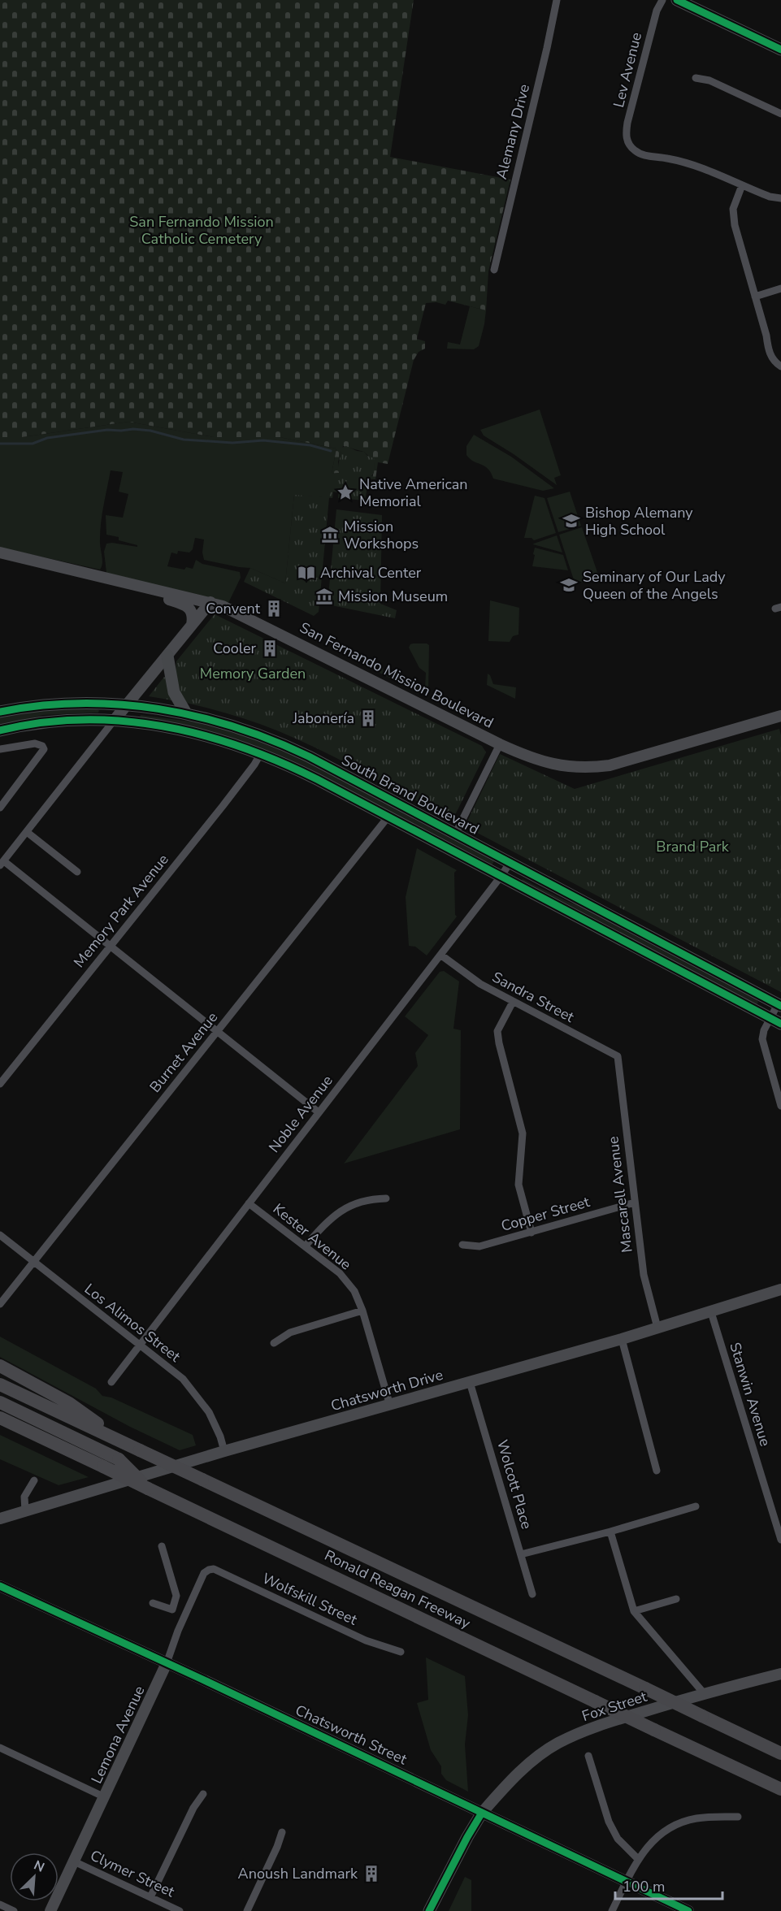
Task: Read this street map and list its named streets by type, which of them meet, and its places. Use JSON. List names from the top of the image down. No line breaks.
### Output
{"streets":{"highway":["Ronald Reagan Freeway"],"main road":["San Fernando Mission Boulevard","South Brand Boulevard","Chatsworth Drive","Fox Street","Lemona Avenue","Chatsworth Street"],"street":["Lev Avenue","Alemany Drive","Memory Park Avenue","Sandra Street","Burnet Avenue","Noble Avenue","Mascarell Avenue","Copper Street","Kester Avenue","Los Alimos Street","Stanwin Avenue","Wolcott Place","Wolfskill Street","Clymer Street"]},"crossings":[["South Brand Boulevard","Memory Park Avenue"],["South Brand Boulevard","Burnet Avenue"],["South Brand Boulevard","Noble Avenue"],["Sandra Street","Noble Avenue"],["Sandra Street","Mascarell Avenue"],["Burnet Avenue","Los Alimos Street"],["Noble Avenue","Kester Avenue"],["Noble Avenue","Los Alimos Street"],["Mascarell Avenue","Copper Street"],["Mascarell Avenue","Chatsworth Drive"],["Kester Avenue","Chatsworth Drive"],["Los Alimos Street","Chatsworth Drive"],["Chatsworth Drive","Stanwin Avenue"],["Chatsworth Drive","Wolcott Place"],["Wolfskill Street","Lemona Avenue"],["Fox Street","Chatsworth Street"],["Lemona Avenue","Chatsworth Street"],["Lemona Avenue","Clymer Street"]],"parks":["San Fernando Mission Catholic Cemetery","Memory Garden","Brand Park"],"places":{"place":["Native American Memorial"],"school or university":["Bishop Alemany High School","Seminary of Our Lady Queen of the Angels"],"museum":["Mission Workshops","Mission Museum"],"library":["Archival Center"],"building":["Convent","Cooler","Jabonería","Anoush Landmark"]},"scale_bar":"100 m","north":"top right"}
